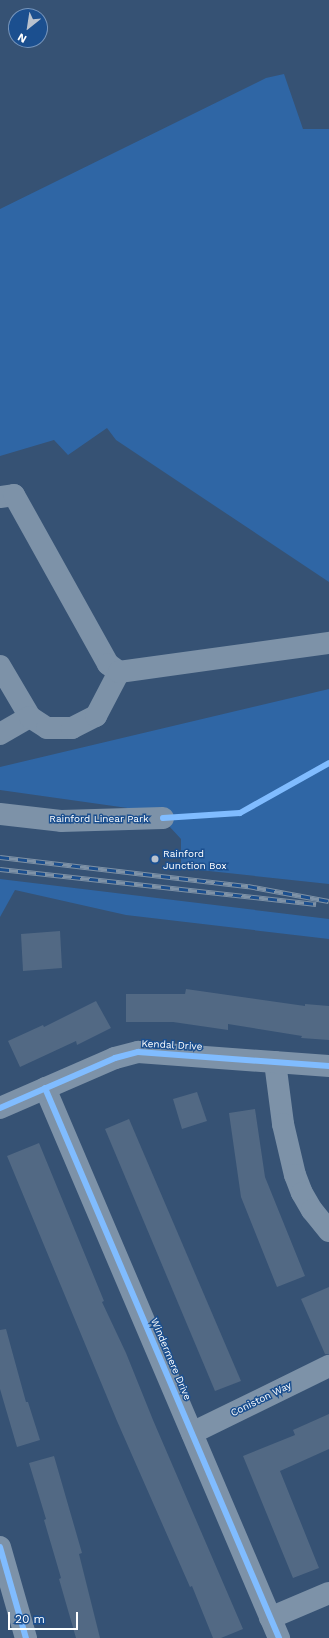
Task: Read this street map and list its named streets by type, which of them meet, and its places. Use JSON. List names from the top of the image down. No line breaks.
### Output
{"streets":{"street":["Rainford Linear Park","Kendal Drive","Windermere Drive","Coniston Way"]},"crossings":[["Kendal Drive","Windermere Drive"],["Windermere Drive","Coniston Way"]],"places":["Rainford Junction Box"],"scale_bar":"20 m","north":"bottom left"}
